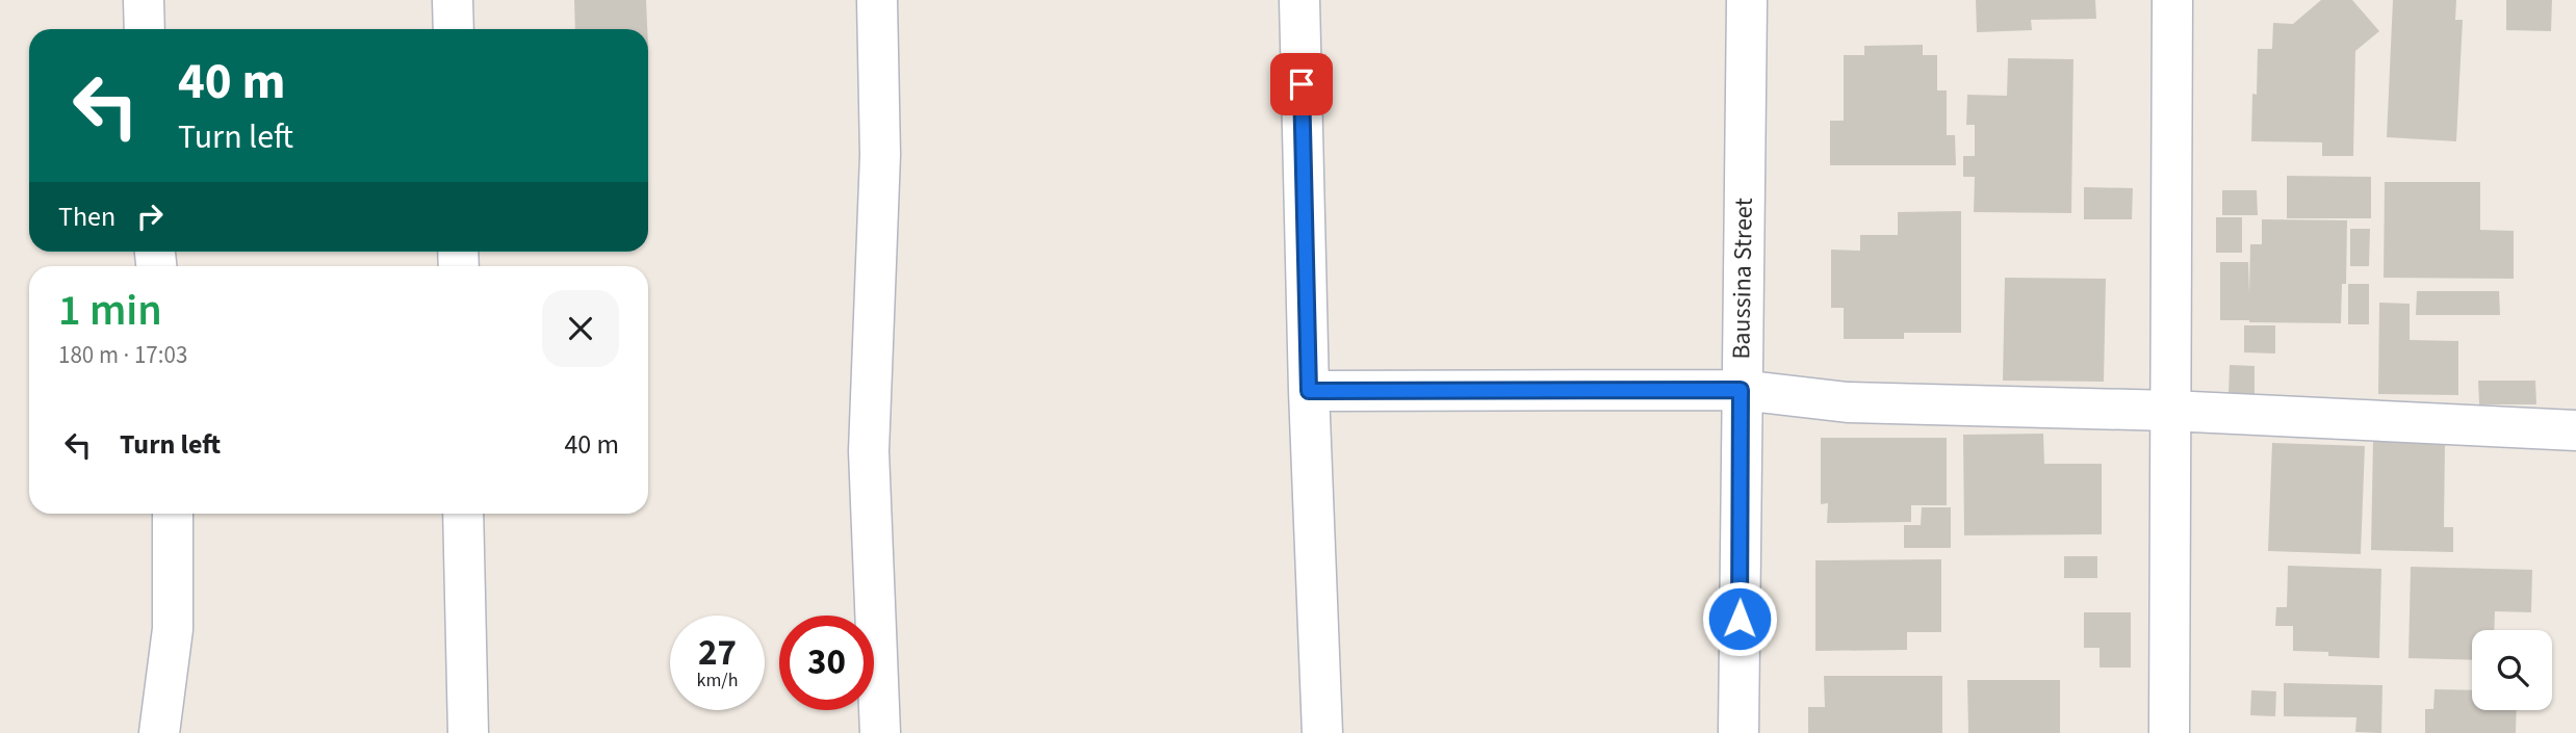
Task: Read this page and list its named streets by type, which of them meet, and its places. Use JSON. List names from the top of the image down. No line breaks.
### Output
{"streets":{"street":["Baussina Street"]},"page":{"turn":["40 m","Turn left"],"then":"Then","heading":["1 min","180 m · 17:03"],"list":[{"name":"Turn left","value":"40 m"}],"speed":"27 km/h","limit":"30"}}
